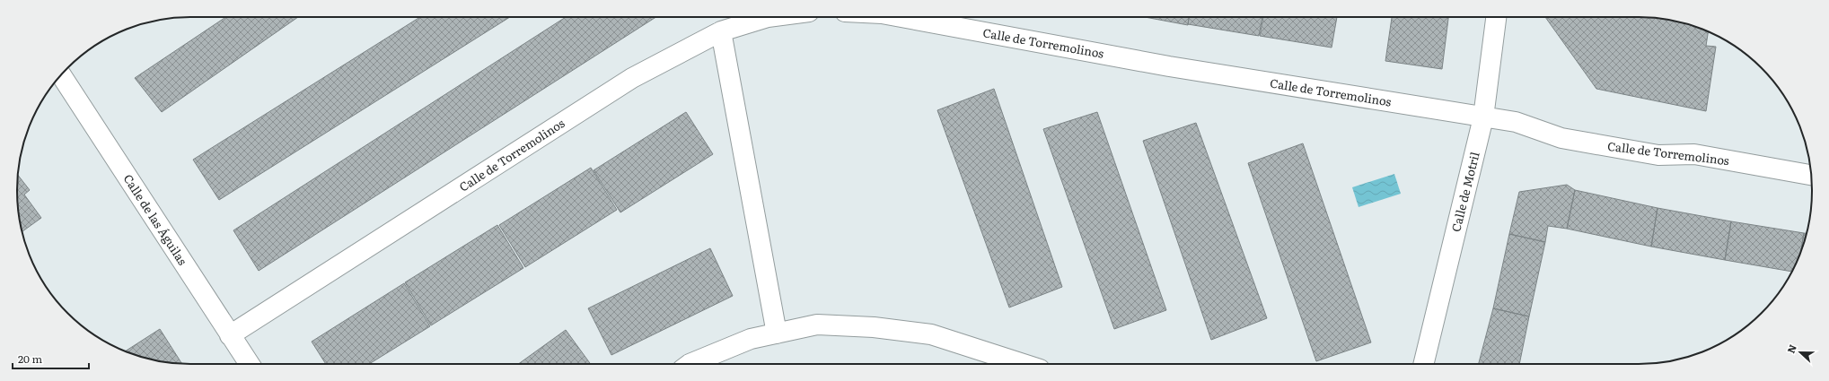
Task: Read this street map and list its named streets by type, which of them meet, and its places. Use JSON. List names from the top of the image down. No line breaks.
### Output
{"streets":{"street":["Calle de Torremolinos","Calle de Motril","Calle de las Águilas"]},"crossings":[["Calle de Torremolinos","Calle de Motril"],["Calle de Torremolinos","Calle de las Águilas"]],"scale_bar":"20 m","north":"left"}
